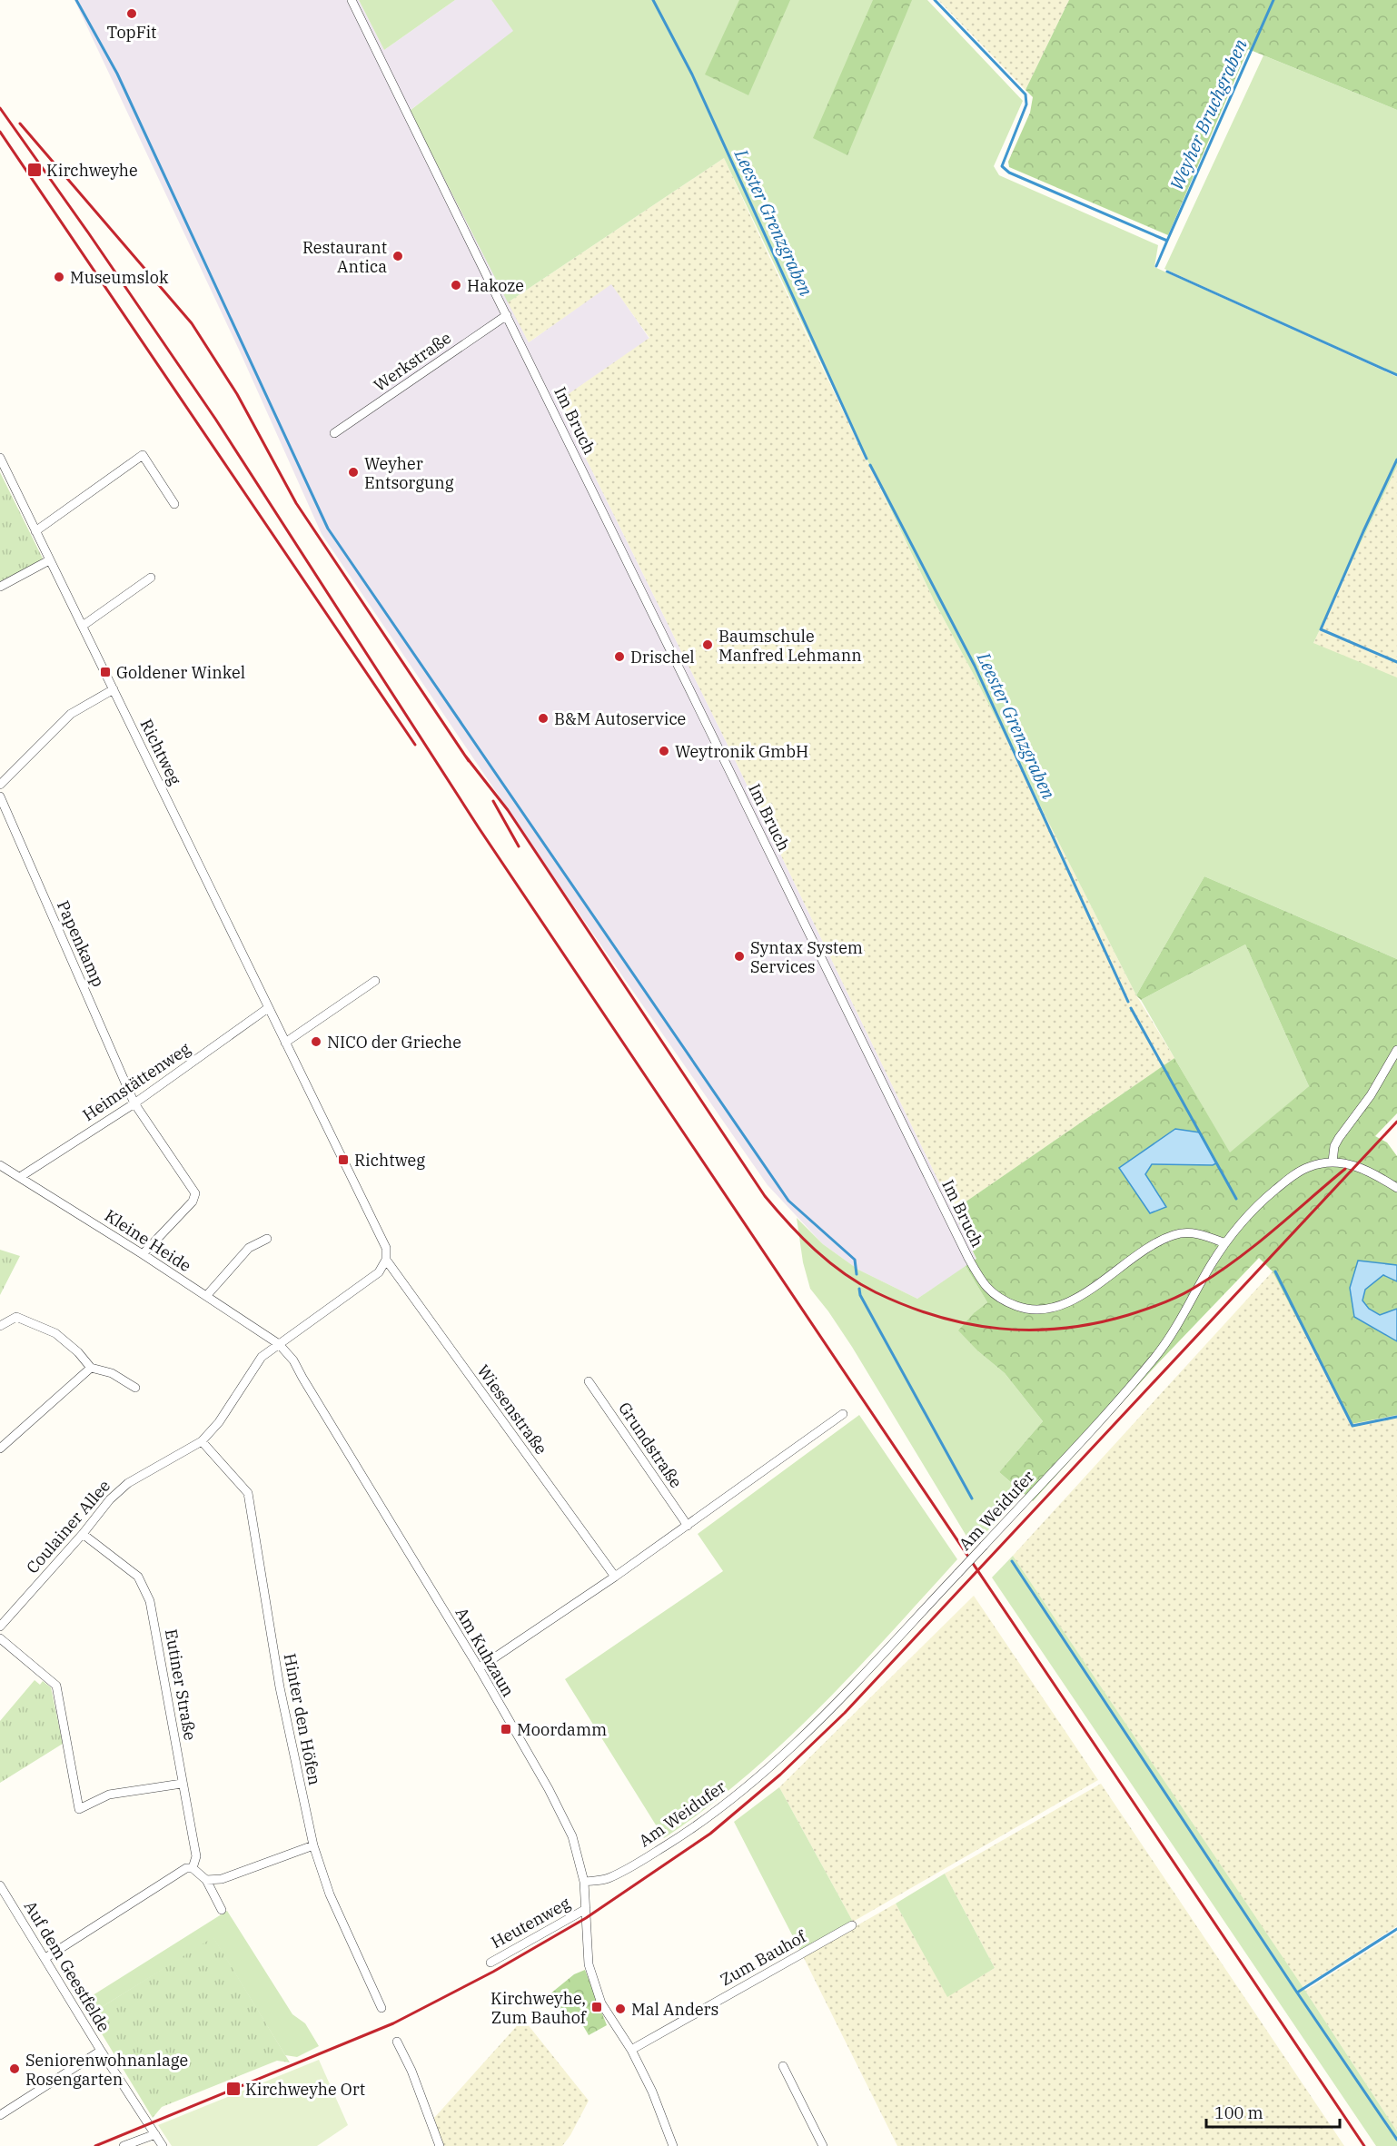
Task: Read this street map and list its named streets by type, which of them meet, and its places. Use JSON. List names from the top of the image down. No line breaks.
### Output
{"streets":{"street":["Werkstraße","Im Bruch","Richtweg","Papenkamp","Heimstättenweg","Kleine Heide","Wiesenstraße","Grundstraße","Am Weidufer","Coulainer Allee","Am Kuhzaun","Eutiner Straße","Hinter den Höfen","Heutenweg","Zum Bauhof","Auf dem Geestfelde"]},"crossings":[["Werkstraße","Im Bruch"],["Im Bruch","Am Weidufer"],["Richtweg","Heimstättenweg"],["Richtweg","Wiesenstraße"],["Papenkamp","Heimstättenweg"],["Papenkamp","Kleine Heide"],["Heimstättenweg","Kleine Heide"],["Kleine Heide","Coulainer Allee"],["Kleine Heide","Am Kuhzaun"],["Am Weidufer","Am Kuhzaun"],["Coulainer Allee","Am Kuhzaun"],["Coulainer Allee","Eutiner Straße"],["Coulainer Allee","Hinter den Höfen"],["Am Kuhzaun","Heutenweg"],["Am Kuhzaun","Zum Bauhof"]],"water":["Weyher Bruchgraben","Leester Grenzgraben"],"places":{"other":["TopFit","Restaurant Antica","Museumslok","Hakoze","Weyher Entsorgung","Baumschule Manfred Lehmann","Drischel","B&M Autoservice","Weytronik GmbH","Syntax System Services","NICO der Grieche","Mal Anders","Seniorenwohnanlage Rosengarten"],"transit":["Kirchweyhe","Goldener Winkel","Richtweg","Moordamm","Kirchweyhe, Zum Bauhof","Kirchweyhe Ort"]},"scale_bar":"100 m"}
